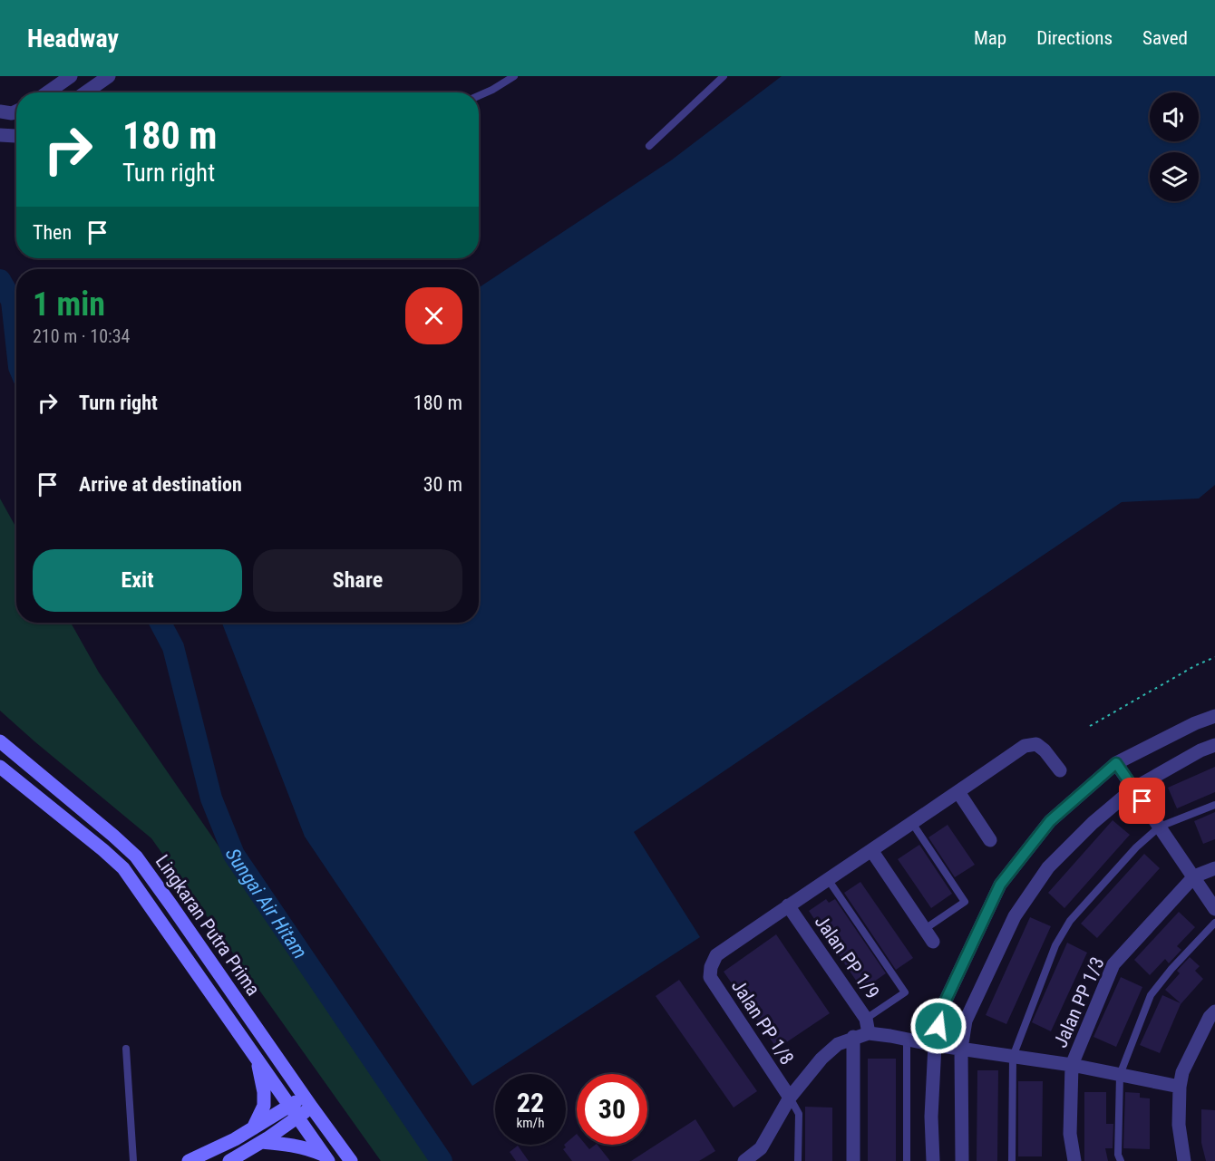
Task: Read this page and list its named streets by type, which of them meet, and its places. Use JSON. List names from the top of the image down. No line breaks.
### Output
{"streets":{"main road":["Lingkaran Putra Prima"],"street":["Jalan PP 1/9","Jalan PP 1/3","Jalan PP 1/8"]},"crossings":[["Jalan PP 1/9","Jalan PP 1/8"]],"water":["Sungai Air Hitam"],"page":{"header":"Headway","nav":["Map","Directions","Saved"],"turn":["180 m","Turn right"],"then":"Then","heading":["1 min","210 m · 10:34"],"list":[{"name":"Turn right","value":"180 m"},{"name":"Arrive at destination","value":"30 m"}],"buttons":["Exit","Share"],"speed":"22 km/h","limit":"30"}}
